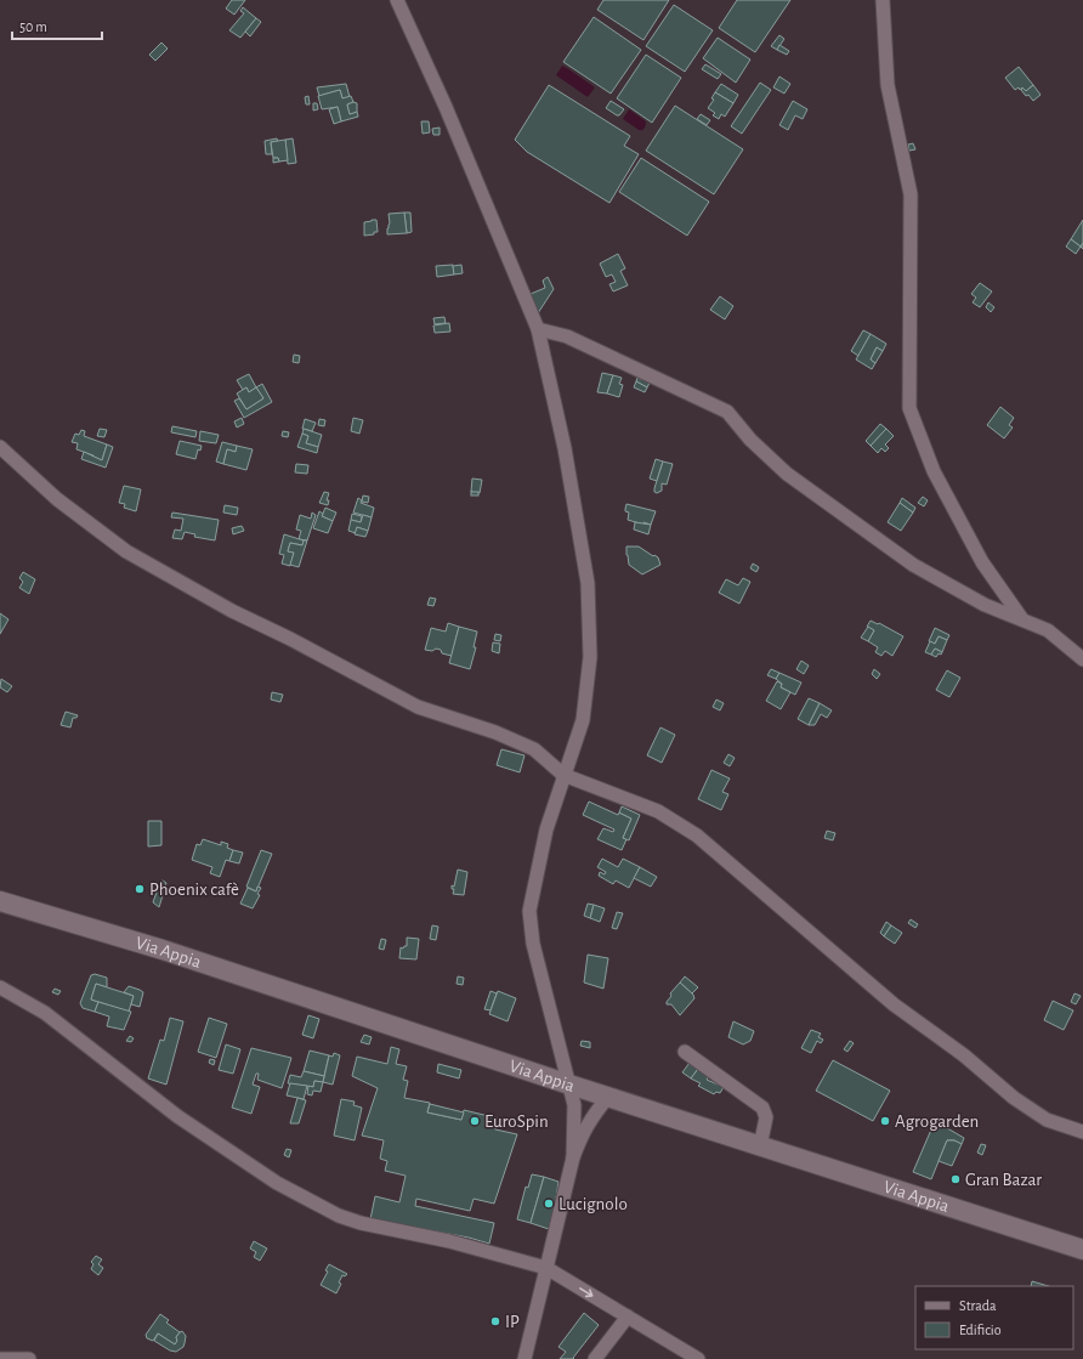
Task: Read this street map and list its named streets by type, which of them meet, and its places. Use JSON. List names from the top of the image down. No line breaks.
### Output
{"streets":{"main road":["Via Appia"]},"places":["Phoenix cafè","EuroSpin","Agrogarden","Gran Bazar","Lucignolo","IP"],"legend":["Strada","Edificio"],"scale_bar":"50 m"}
